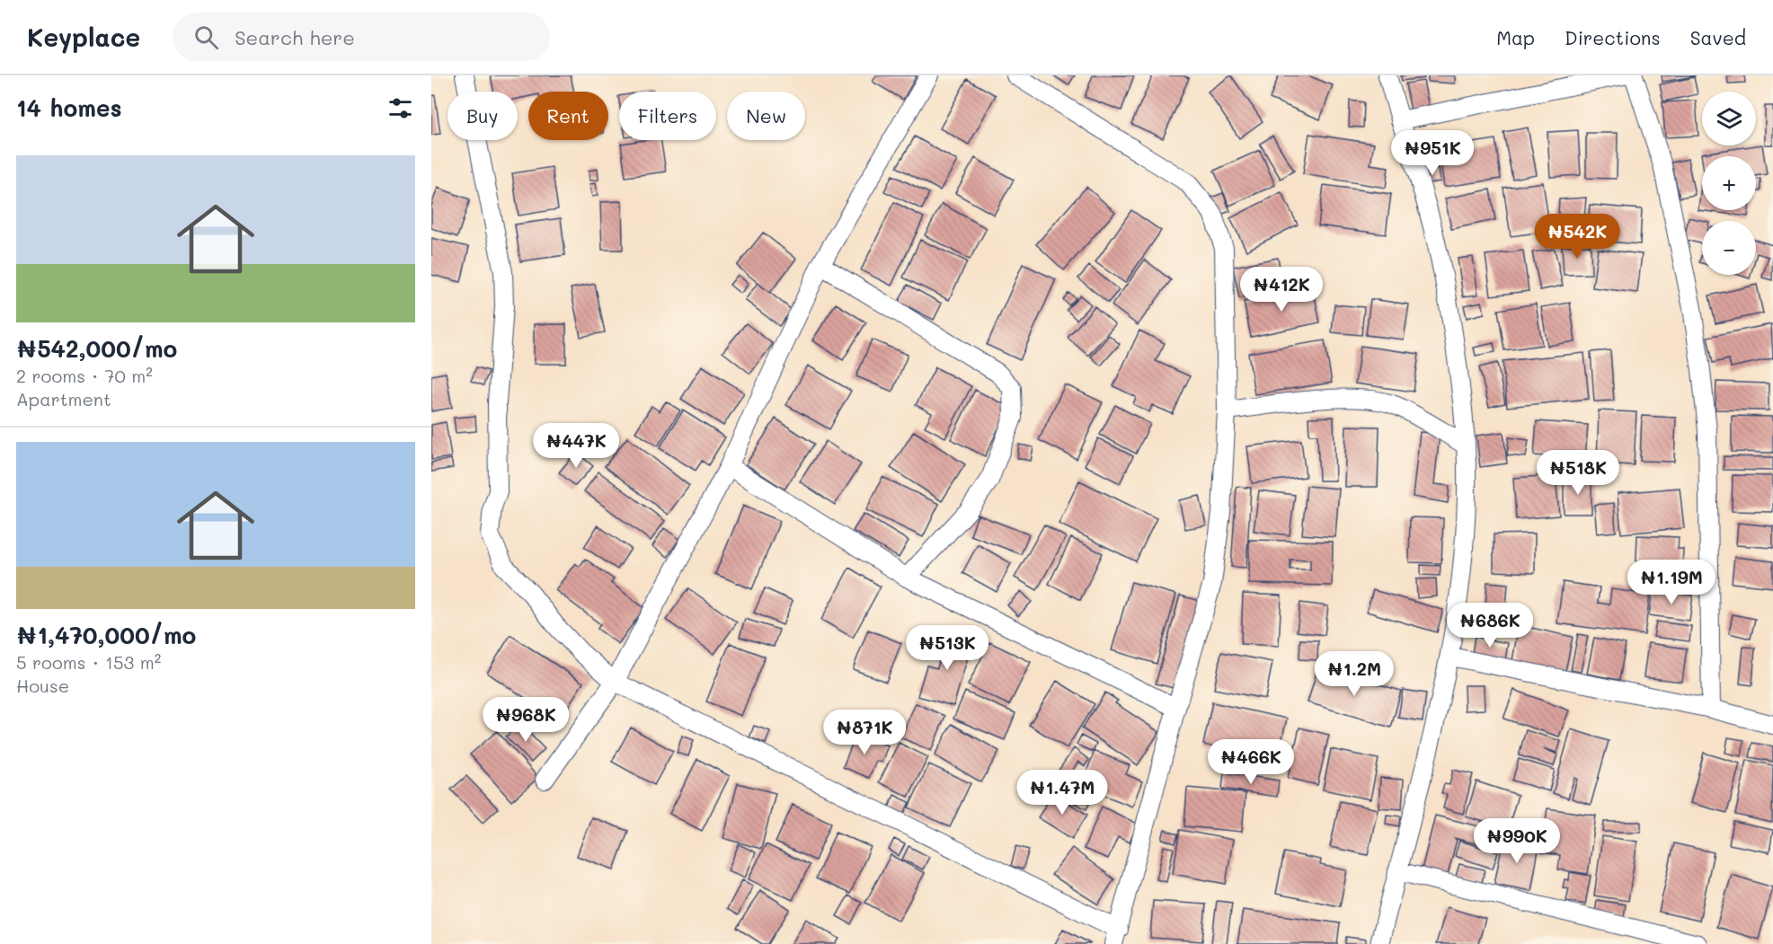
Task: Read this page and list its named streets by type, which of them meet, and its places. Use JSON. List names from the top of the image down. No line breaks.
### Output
{"page":{"header":"Keyplace","search":"Search here","nav":["Map","Directions","Saved"],"heading":"14 homes","map_buttons":["+","−"],"chip":["Buy","Rent","Filters","New"],"price":["₦951K","₦542K","₦412K","₦447K","₦518K","₦1.19M","₦686K","₦513K","₦1.2M","₦968K","₦871K","₦466K","₦1.47M","₦990K"],"list":[{"name":"₦542,000/mo","note":"2 rooms · 70 m² · Apartment"},{"name":"₦1,470,000/mo","note":"5 rooms · 153 m² · House"}]}}
